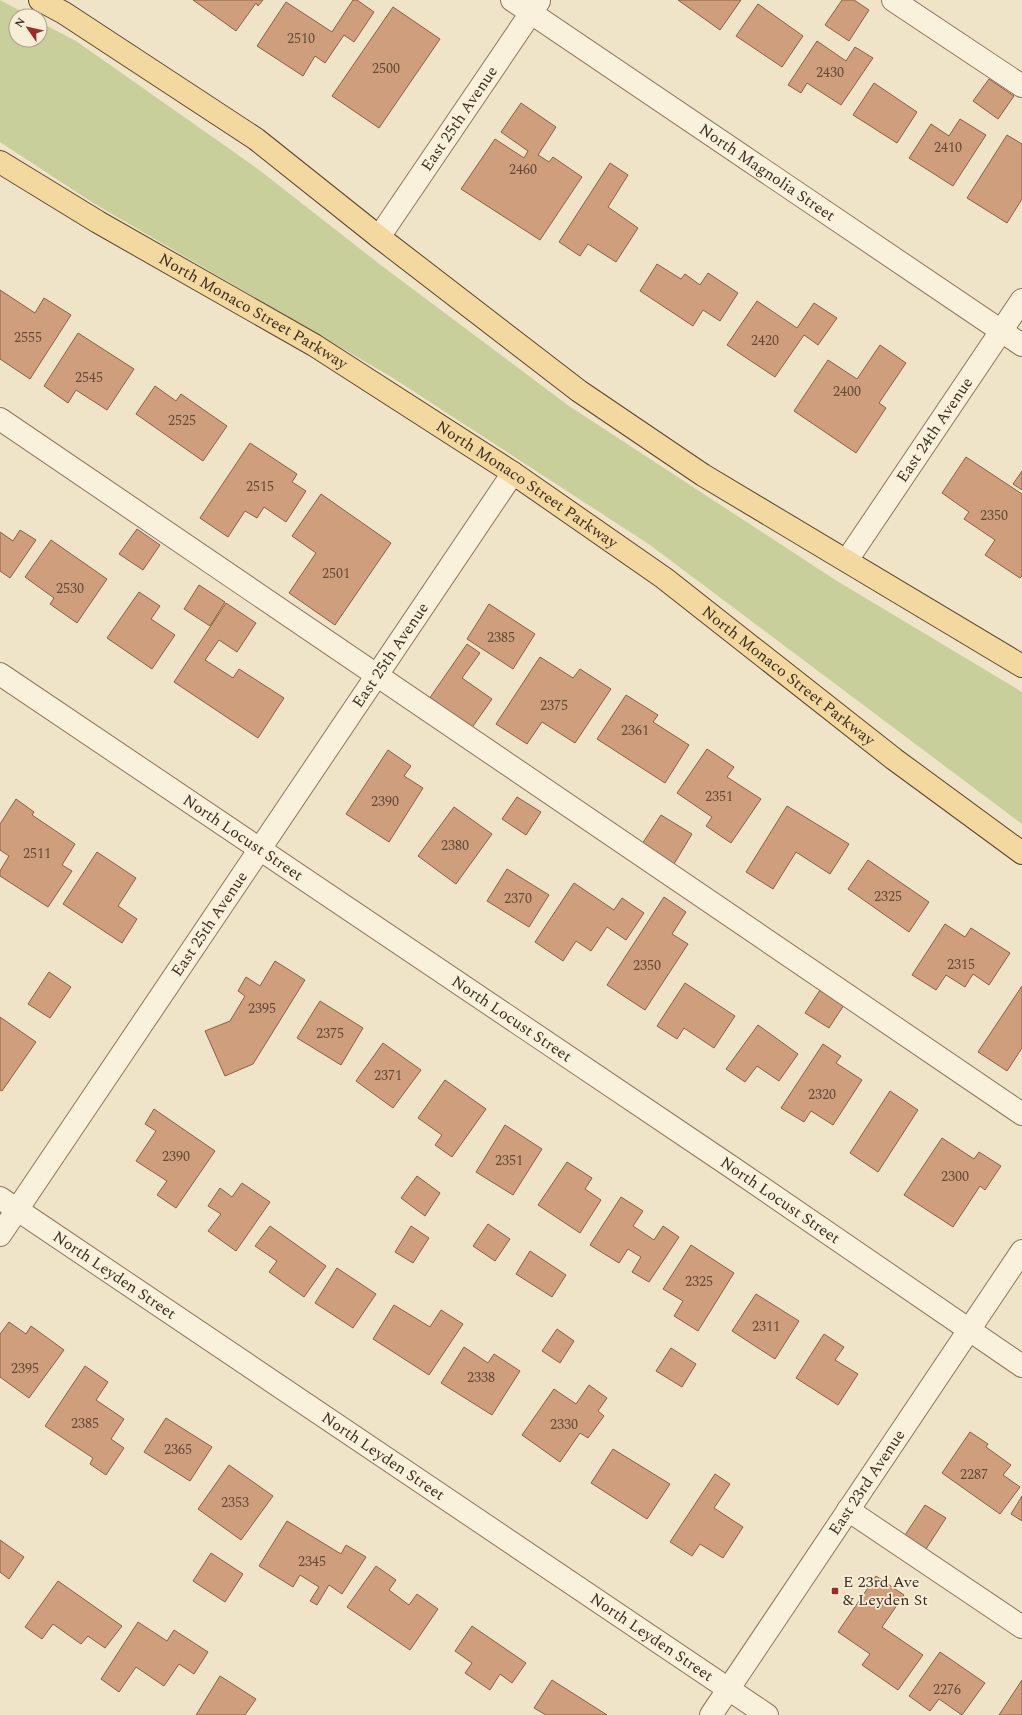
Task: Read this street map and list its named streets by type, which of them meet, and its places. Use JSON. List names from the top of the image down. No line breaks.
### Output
{"streets":{"main road":["North Monaco Street Parkway"],"street":["East 25th Avenue","North Magnolia Street","East 24th Avenue","North Locust Street","North Leyden Street","East 23rd Avenue"]},"crossings":[["East 25th Avenue","North Magnolia Street"],["East 25th Avenue","North Monaco Street Parkway"],["East 25th Avenue","North Locust Street"],["East 25th Avenue","North Leyden Street"],["North Magnolia Street","East 24th Avenue"],["North Locust Street","East 23rd Avenue"],["North Leyden Street","East 23rd Avenue"]],"places":{"transit":["E 23rd Ave & Leyden St"]},"house_numbers":["2510","2500","2430","2410","2460","2555","2420","2545","2400","2525","2515","2350","2501","2530","2385","2375","2361","2351","2390","2380","2511","2325","2370","2315","2350","2395","2375","2371","2320","2390","2351","2300","2325","2311","2395","2338","2385","2330","2365","2287","2353","2345","2276"],"north":"top left"}
